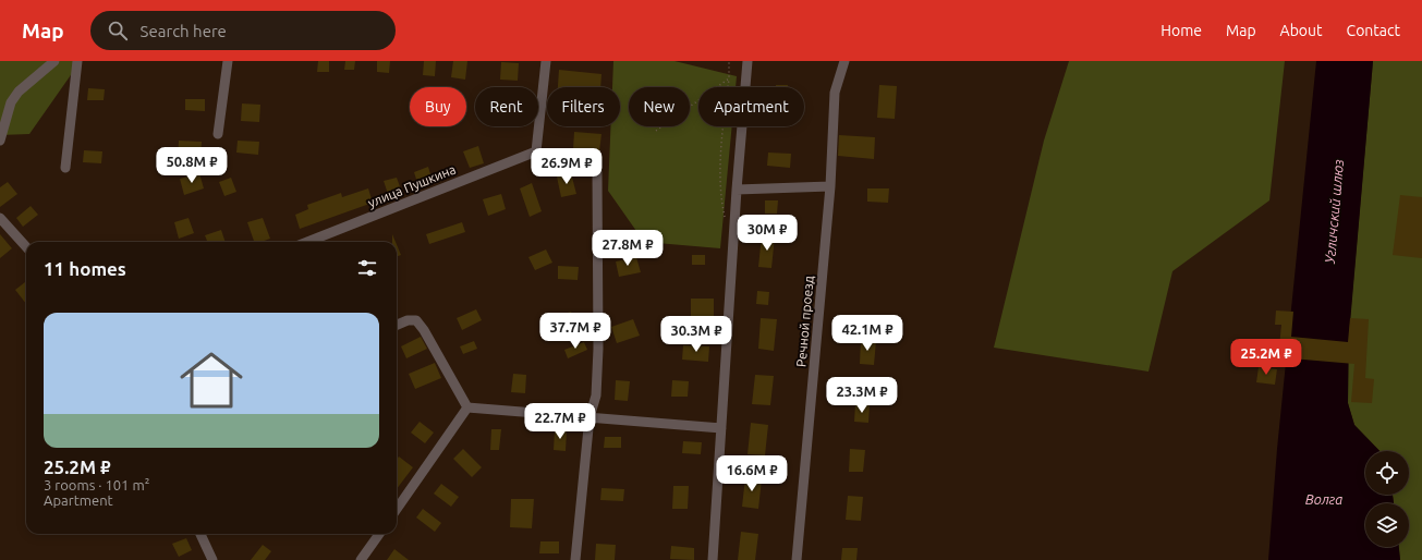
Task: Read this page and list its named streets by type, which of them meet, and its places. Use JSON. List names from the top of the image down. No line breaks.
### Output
{"streets":{"street":["улица Пушкина","Речной проезд"]},"water":["Угличский шлюз","Волга"],"page":{"header":"Map","search":"Search here","nav":["Home","Map","About","Contact"],"chip":["Buy","Rent","Filters","New","Apartment"],"price":["50.8M ₽","26.9M ₽","30M ₽","27.8M ₽","37.7M ₽","42.1M ₽","30.3M ₽","25.2M ₽","23.3M ₽","22.7M ₽","16.6M ₽"],"heading":"11 homes","list":[{"name":"25.2M ₽","note":"3 rooms · 101 m² · Apartment"}]}}
